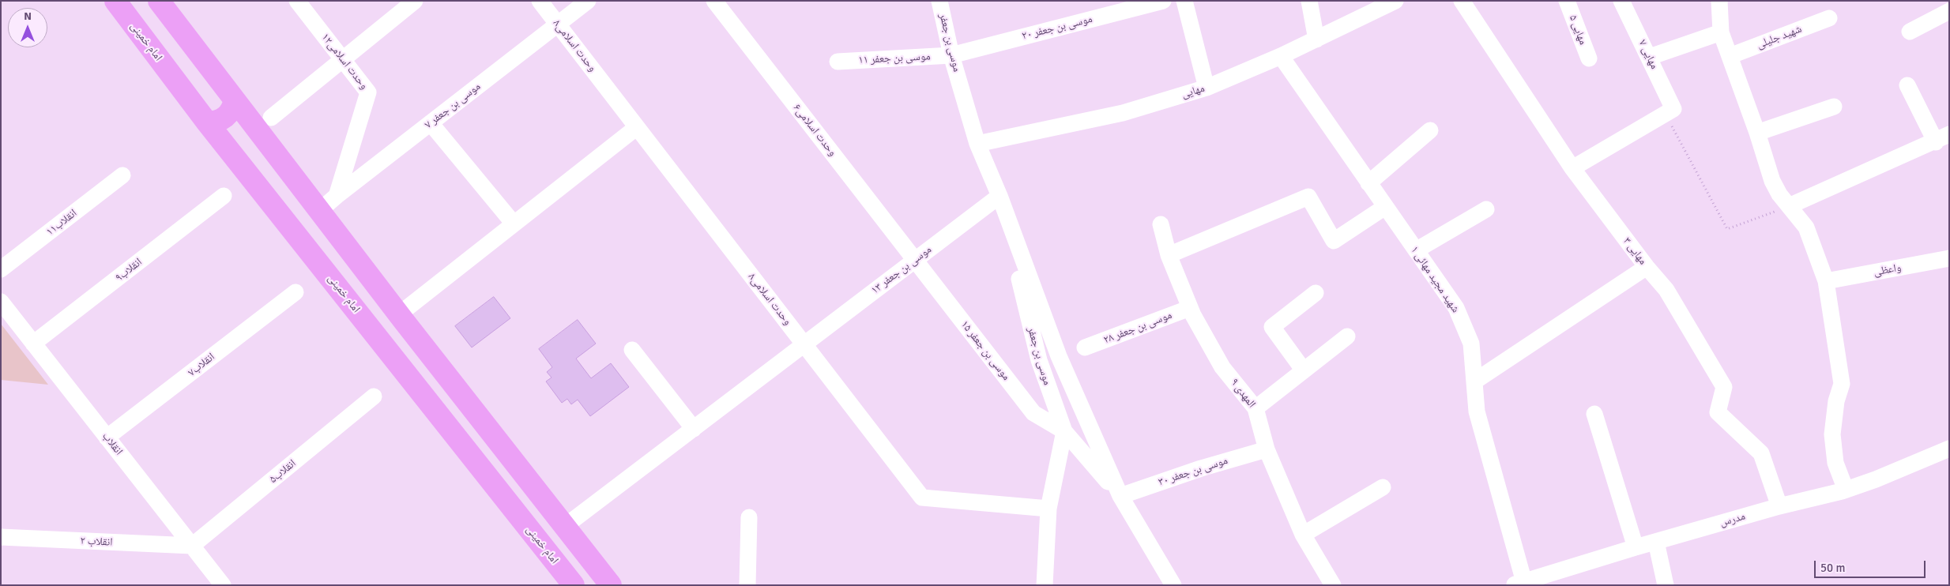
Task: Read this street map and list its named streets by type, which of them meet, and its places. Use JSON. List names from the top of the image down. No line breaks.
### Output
{"streets":{"main road":["امام خمینی"],"street":["موسی بن جعفر ۲۰","مهایی ۵","شهید جلیلی","موسی بن جعفر","وحدت اسلامی۸","مهایی ۷","موسی بن جعفر ۱۱","وحدت اسلامی۱۲","مهایی","موسی بن جعفر ۷","وحدت اسلامی۶","انقلاب۱۱","مهایی ۳","انقلاب۹","موسی بن جعفر ۱۳","واعظی","شهید مجید مهائی ۱","موسی بن جعفر ۲۸","موسی بن جعفر ۱۵","انقلاب۷","المهدی ۹","انقلاب","انقلاب۵","موسی بن جعفر ۳۰","مدرس","انقلاب ۲"]},"crossings":[["موسی بن جعفر ۲۰","موسی بن جعفر"],["موسی بن جعفر ۲۰","موسی بن جعفر ۱۱"],["موسی بن جعفر","موسی بن جعفر ۱۱"],["موسی بن جعفر","مهایی"],["موسی بن جعفر","موسی بن جعفر ۱۳"],["موسی بن جعفر","موسی بن جعفر ۱۵"],["موسی بن جعفر","موسی بن جعفر ۳۰"],["وحدت اسلامی۸","موسی بن جعفر ۷"],["وحدت اسلامی۸","موسی بن جعفر ۱۳"],["وحدت اسلامی۱۲","موسی بن جعفر ۷"],["مهایی","شهید مجید مهائی ۱"],["وحدت اسلامی۶","موسی بن جعفر ۱۳"],["وحدت اسلامی۶","موسی بن جعفر ۱۵"],["مهایی ۳","مدرس"],["انقلاب۹","انقلاب"],["موسی بن جعفر ۱۳","موسی بن جعفر ۱۵"],["شهید مجید مهائی ۱","مدرس"],["موسی بن جعفر ۲۸","المهدی ۹"],["انقلاب۷","انقلاب"],["المهدی ۹","موسی بن جعفر ۳۰"],["انقلاب","انقلاب۵"],["انقلاب","انقلاب ۲"],["انقلاب۵","انقلاب ۲"]],"scale_bar":"50 m","north":"top"}
